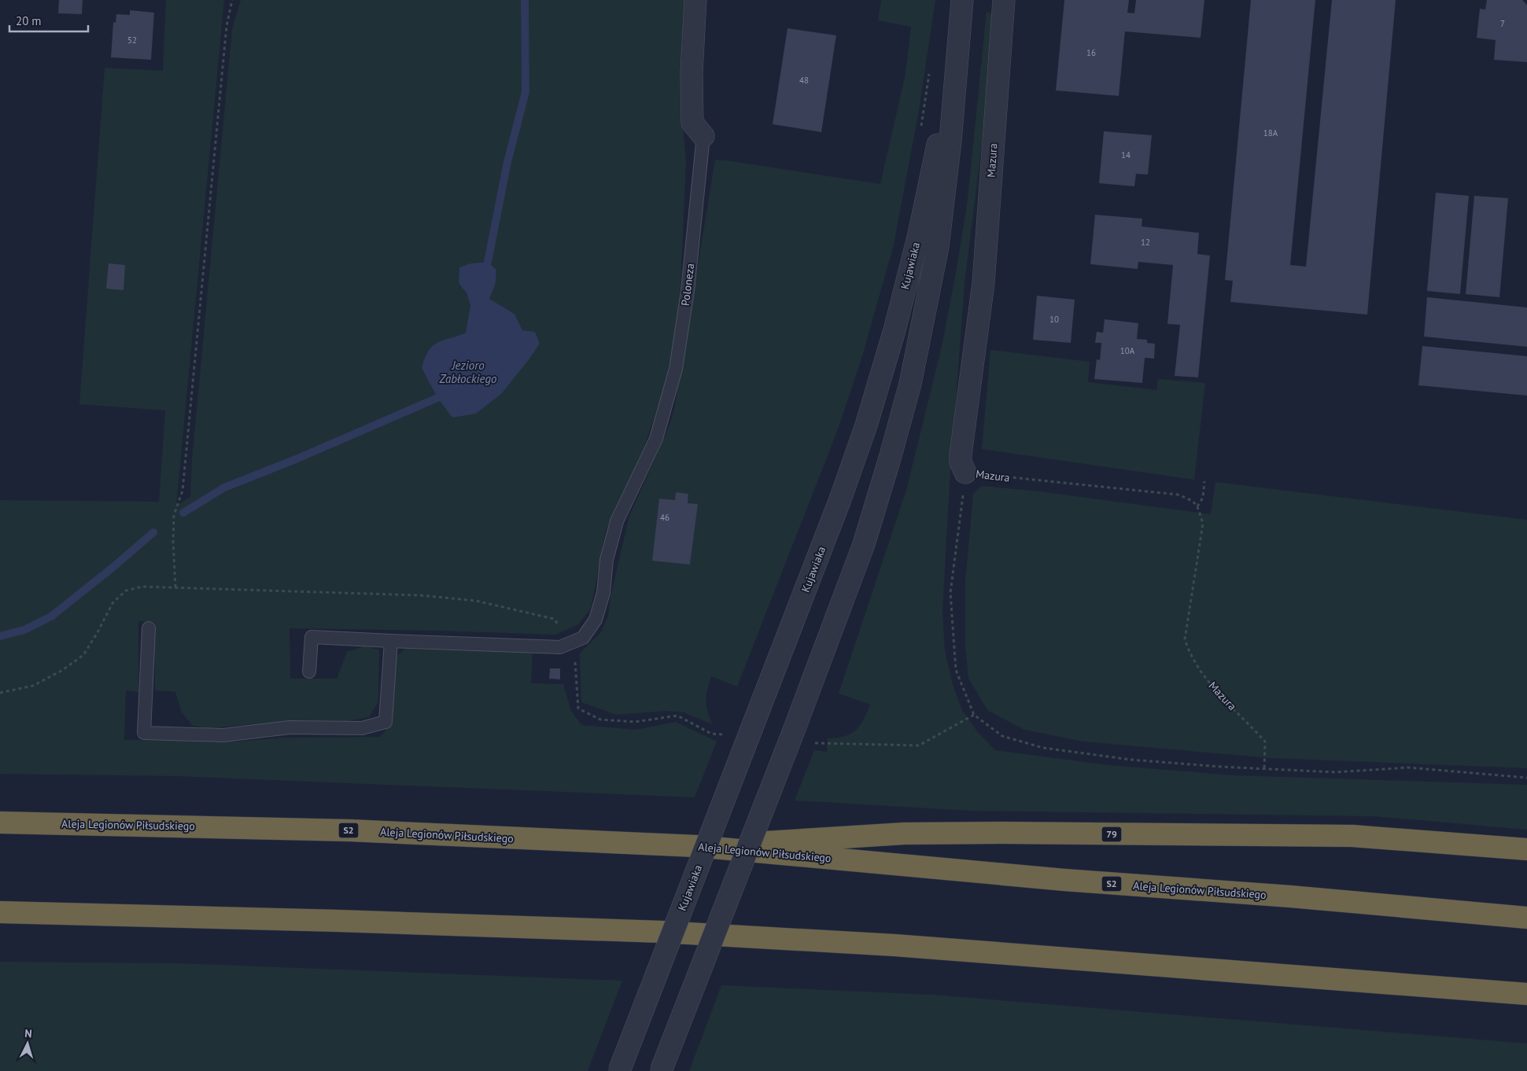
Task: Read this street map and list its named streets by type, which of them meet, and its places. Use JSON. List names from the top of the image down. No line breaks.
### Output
{"streets":{"highway":["Aleja Legionów Piłsudskiego","S2","79"],"street":["Mazura","Kujawiaka","Poloneza"]},"crossings":[["Aleja Legionów Piłsudskiego","79"]],"water":["Jezioro Zabłockiego"],"house_numbers":["7","52","16","48","18A","14","12","10","10A","46"],"scale_bar":"20 m","north":"top"}
